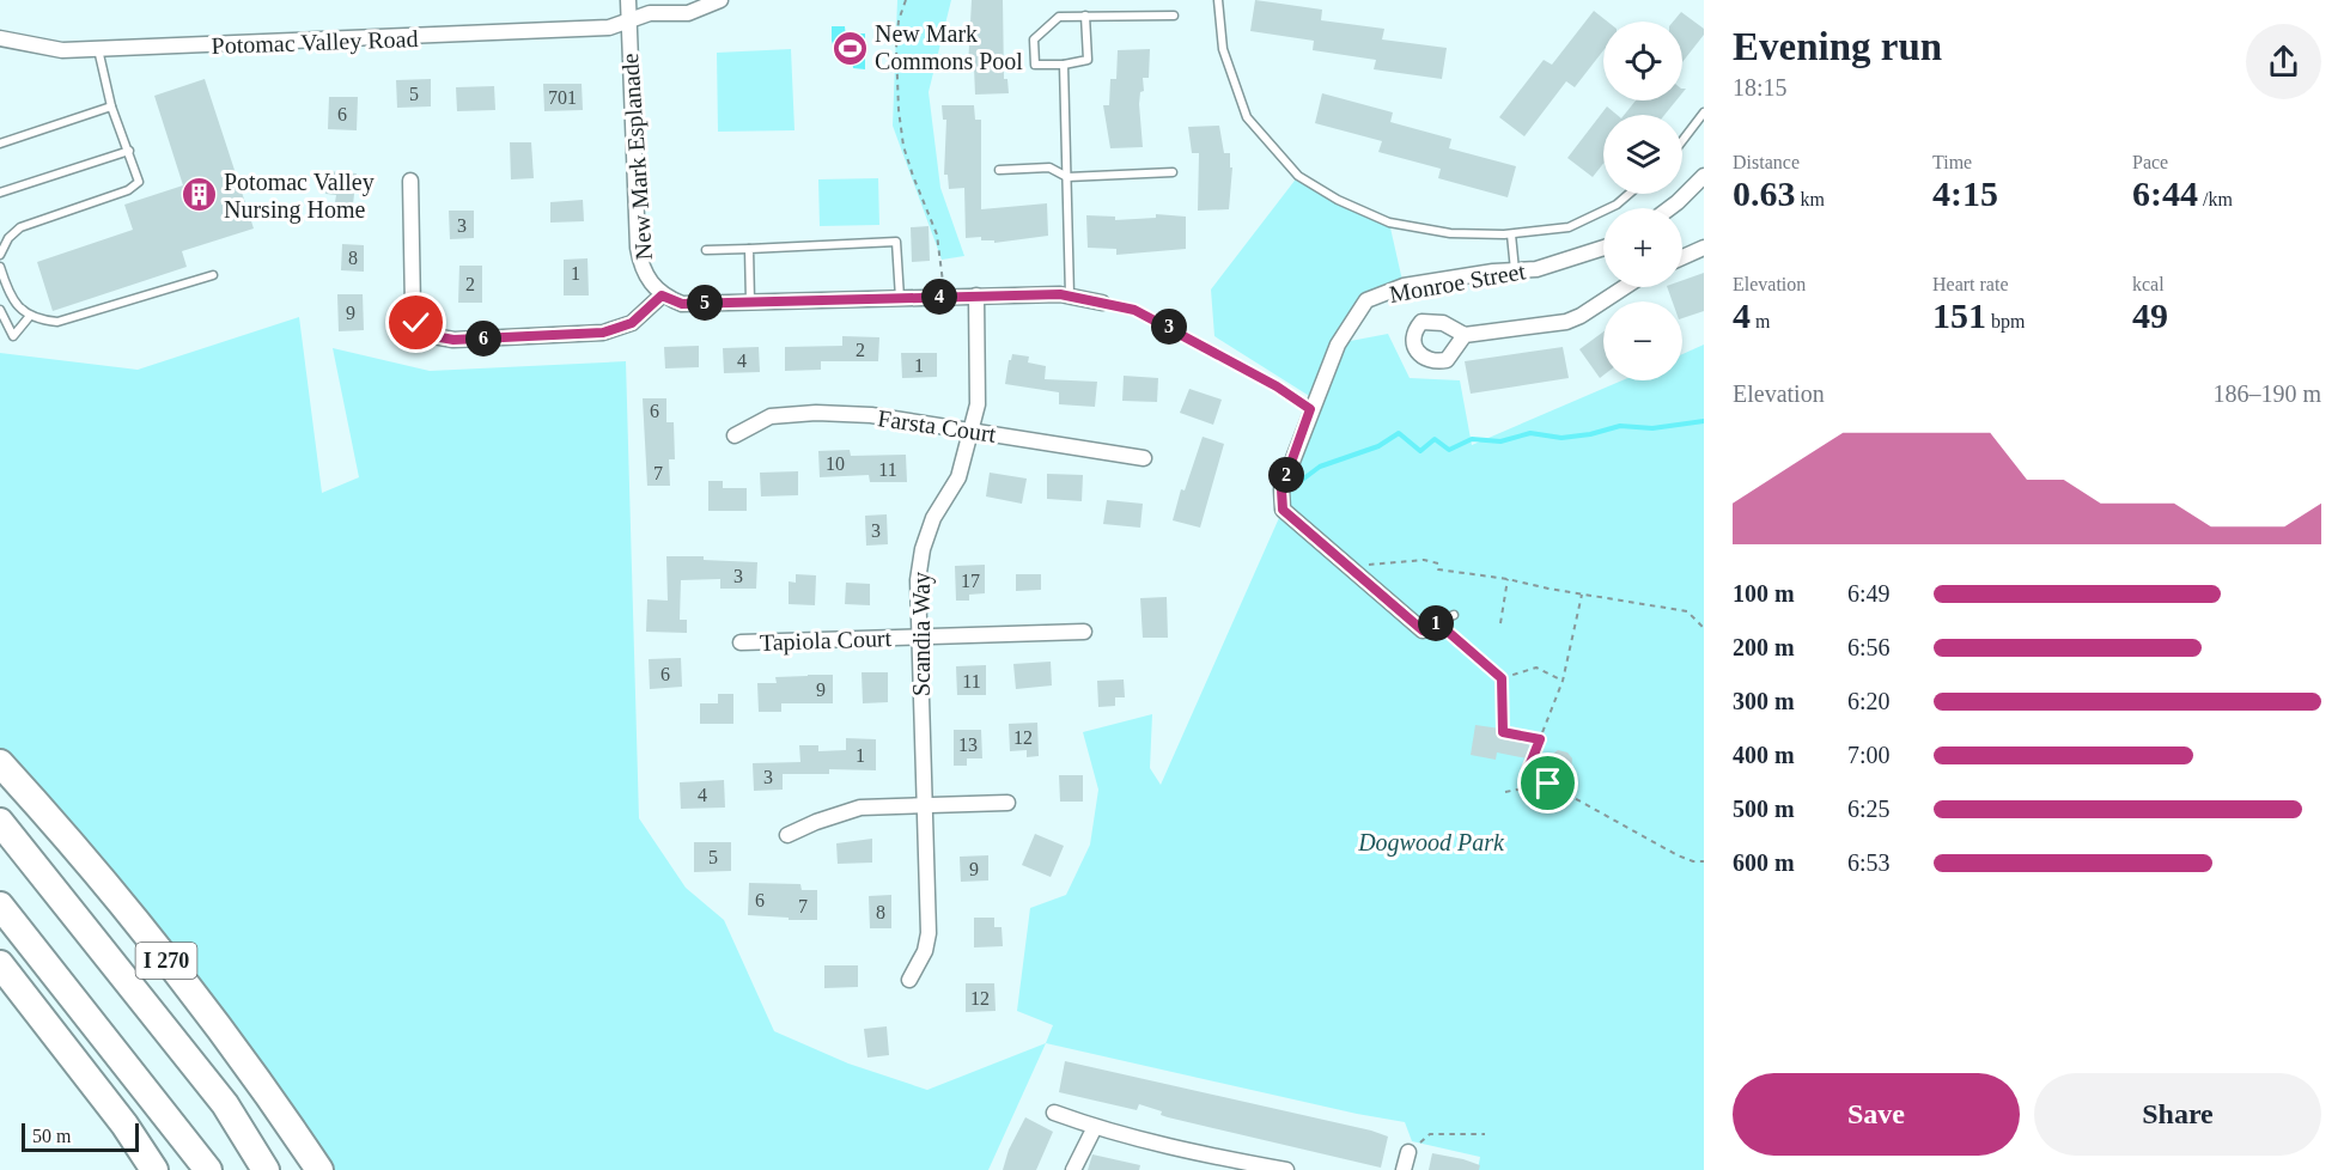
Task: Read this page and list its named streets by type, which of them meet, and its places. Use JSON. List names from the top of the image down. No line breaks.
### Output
{"streets":{"highway":["I 270"],"street":["Potomac Valley Road","New Mark Esplanade","Monroe Street","Farsta Court","Scandia Way","Tapiola Court"]},"crossings":[["Potomac Valley Road","New Mark Esplanade"],["Farsta Court","Scandia Way"],["Scandia Way","Tapiola Court"]],"parks":["Dogwood Park"],"places":{"sports":["New Mark Commons Pool"],"building":["Potomac Valley Nursing Home"]},"house_numbers":["5","701","6","3","8","1","2","9","2","4","1","6","10","11","7","3","3","17","6","11","9","12","13","1","3","4","5","9","6","7","8","12"],"scale_bar":"50 m","page":{"heading":["Evening run","18:15"],"map_buttons":["+","−"],"stats":[["Distance","0.63 km"],["Time","4:15"],["Pace","6:44 /km"],["Elevation","4 m"],["Heart rate","151 bpm"],["kcal","49"]],"pins":["4","5","3","6","2","1"],"chart":["Elevation","186–190 m"],"list":[{"name":"100 m","note":"6:49"},{"name":"200 m","note":"6:56"},{"name":"300 m","note":"6:20"},{"name":"400 m","note":"7:00"},{"name":"500 m","note":"6:25"},{"name":"600 m","note":"6:53"}],"buttons":["Save","Share"],"scale":"50 m"}}
